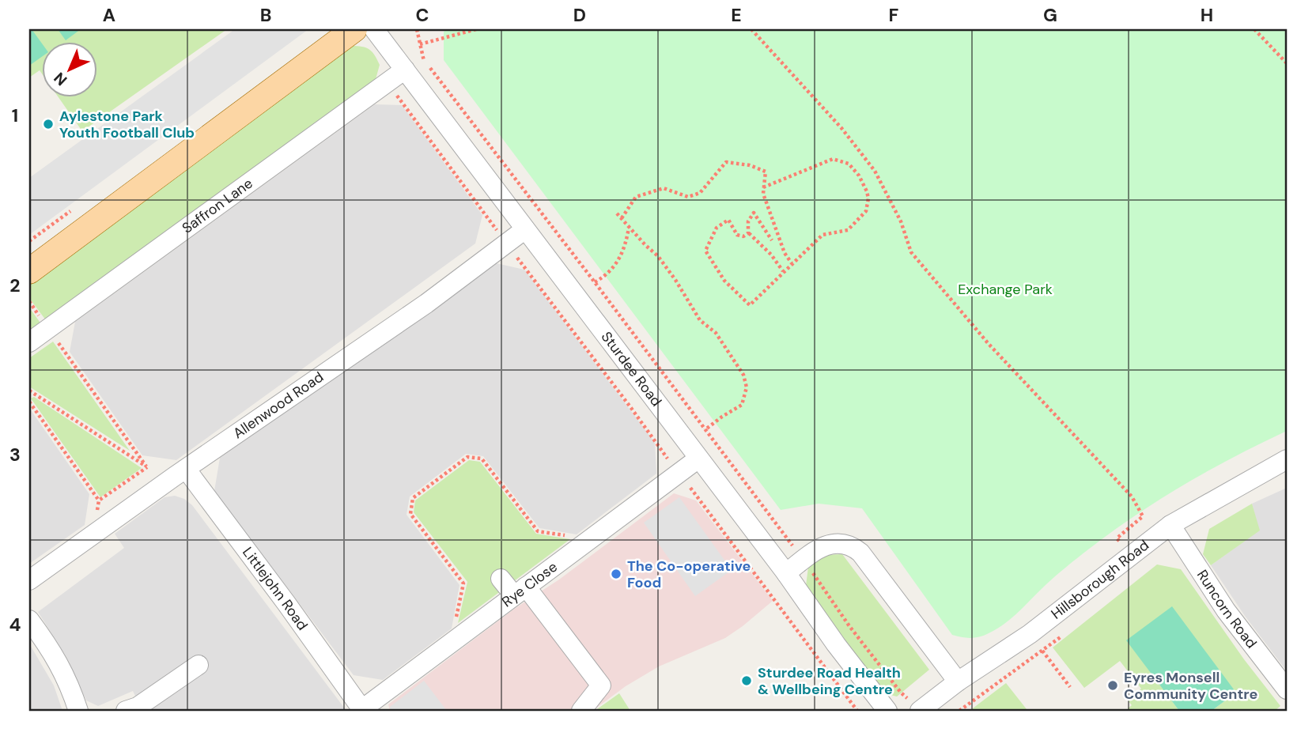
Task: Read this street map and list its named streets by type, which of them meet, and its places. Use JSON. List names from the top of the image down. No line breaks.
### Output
{"streets":{"street":["Saffron Lane","Sturdee Road","Allenwood Road","Hillsborough Road","Rye Close","Littlejohn Road","Runcorn Road"]},"crossings":[["Saffron Lane","Sturdee Road"],["Sturdee Road","Allenwood Road"],["Sturdee Road","Rye Close"],["Allenwood Road","Littlejohn Road"],["Hillsborough Road","Runcorn Road"],["Rye Close","Littlejohn Road"]],"parks":["Exchange Park"],"places":["Aylestone Park Youth Football Club","The Co-operative Food","Sturdee Road Health & Wellbeing Centre","Eyres Monsell Community Centre"],"north":"bottom left","grid":{"columns":["A","B","C","D","E","F","G","H"],"rows":["1","2","3","4"]}}
